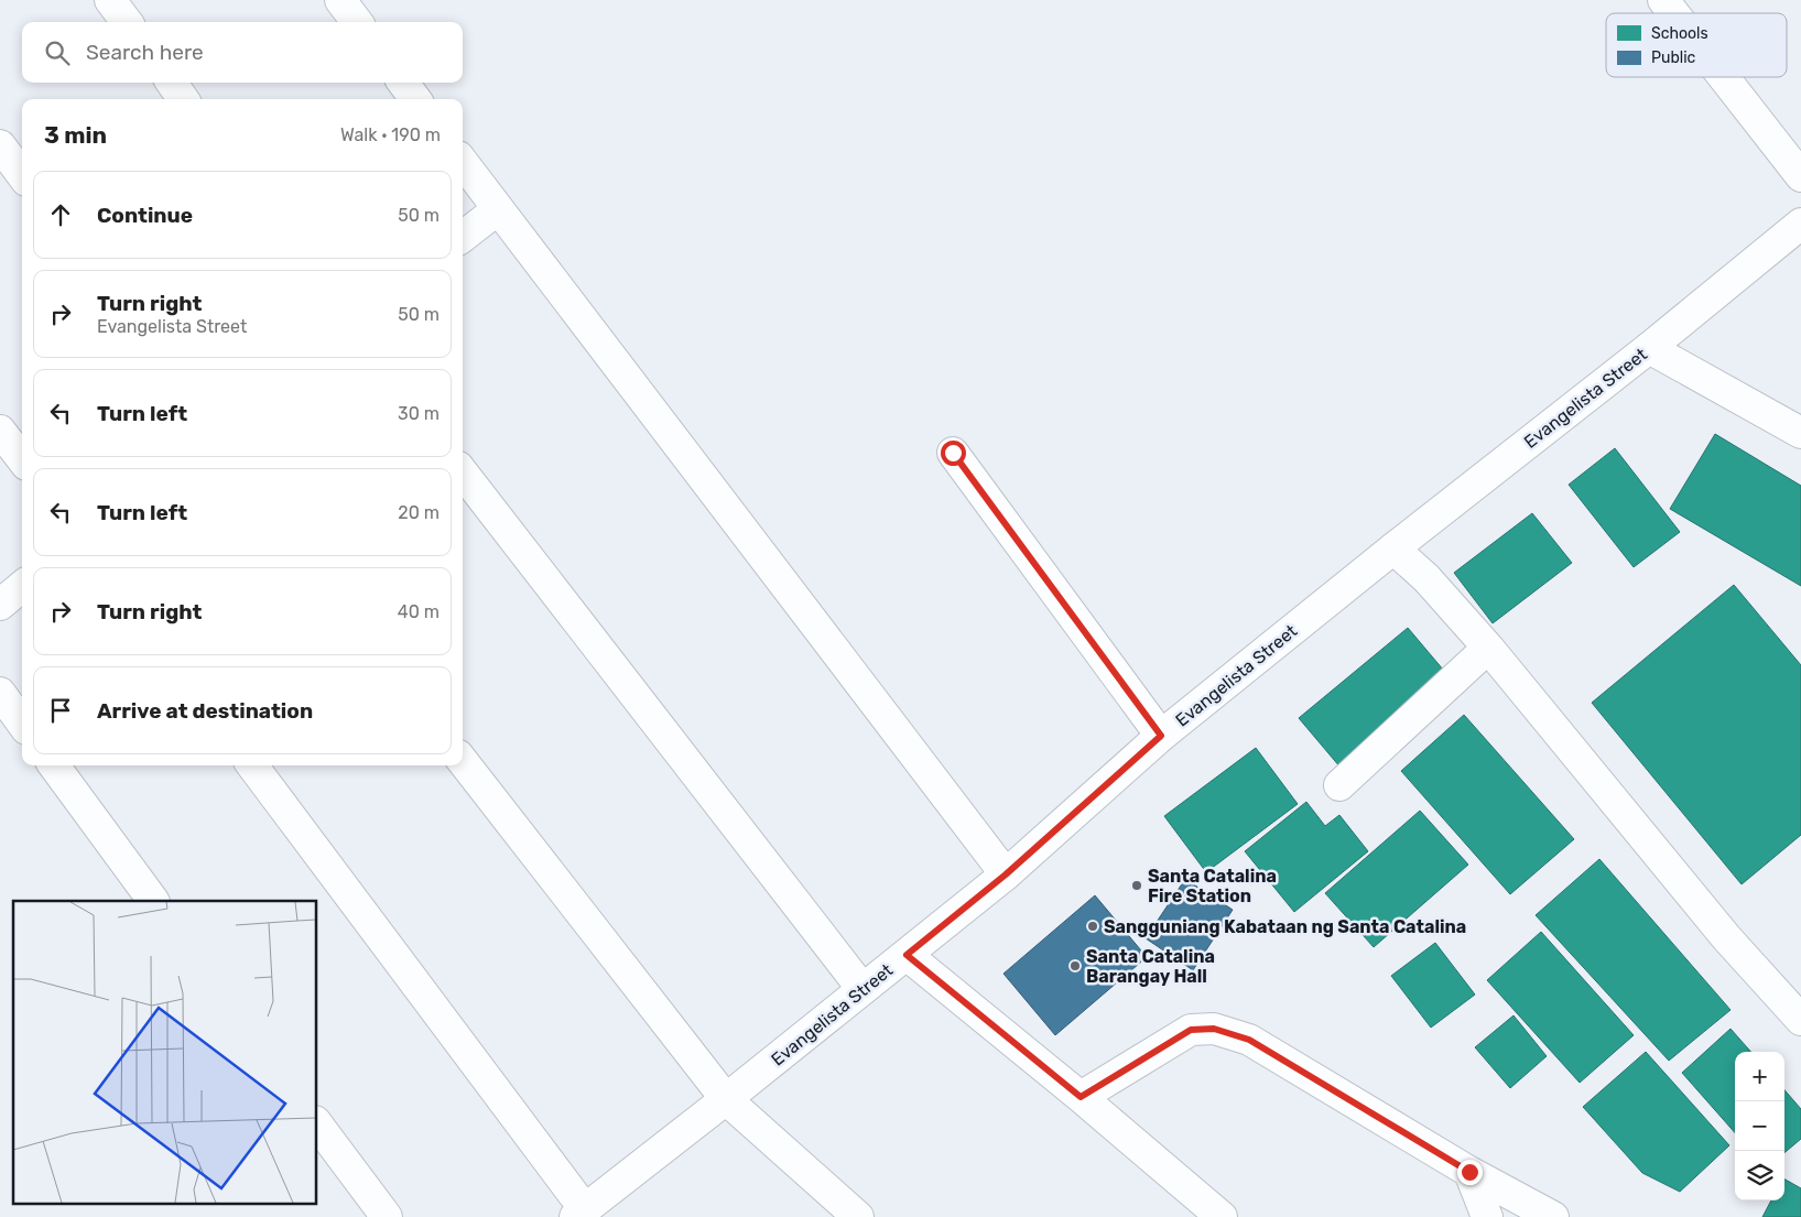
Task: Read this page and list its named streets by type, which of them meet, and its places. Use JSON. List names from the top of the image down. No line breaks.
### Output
{"streets":{"street":["Evangelista Street"]},"places":["Santa Catalina Fire Station","Sangguniang Kabataan ng Santa Catalina","Santa Catalina Barangay Hall"],"legend":["Schools","Public"],"page":{"search":"Search here","heading":["3 min","Walk · 190 m"],"list":[["Continue","50 m"],["Turn right","Evangelista Street","50 m"],["Turn left","30 m"],["Turn left","20 m"],["Turn right","40 m"],"Arrive at destination"],"map_buttons":["+","−"]}}
